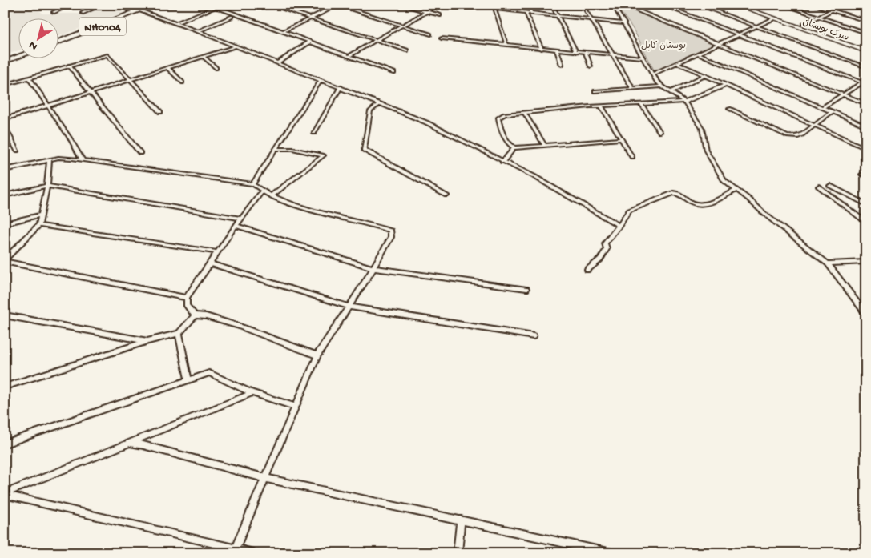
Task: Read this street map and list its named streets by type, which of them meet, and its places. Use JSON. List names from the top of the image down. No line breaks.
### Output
{"streets":{"highway":["NH0104"],"street":["سرک بوستان"]},"parks":["بوستان کابل"],"north":"bottom left"}
